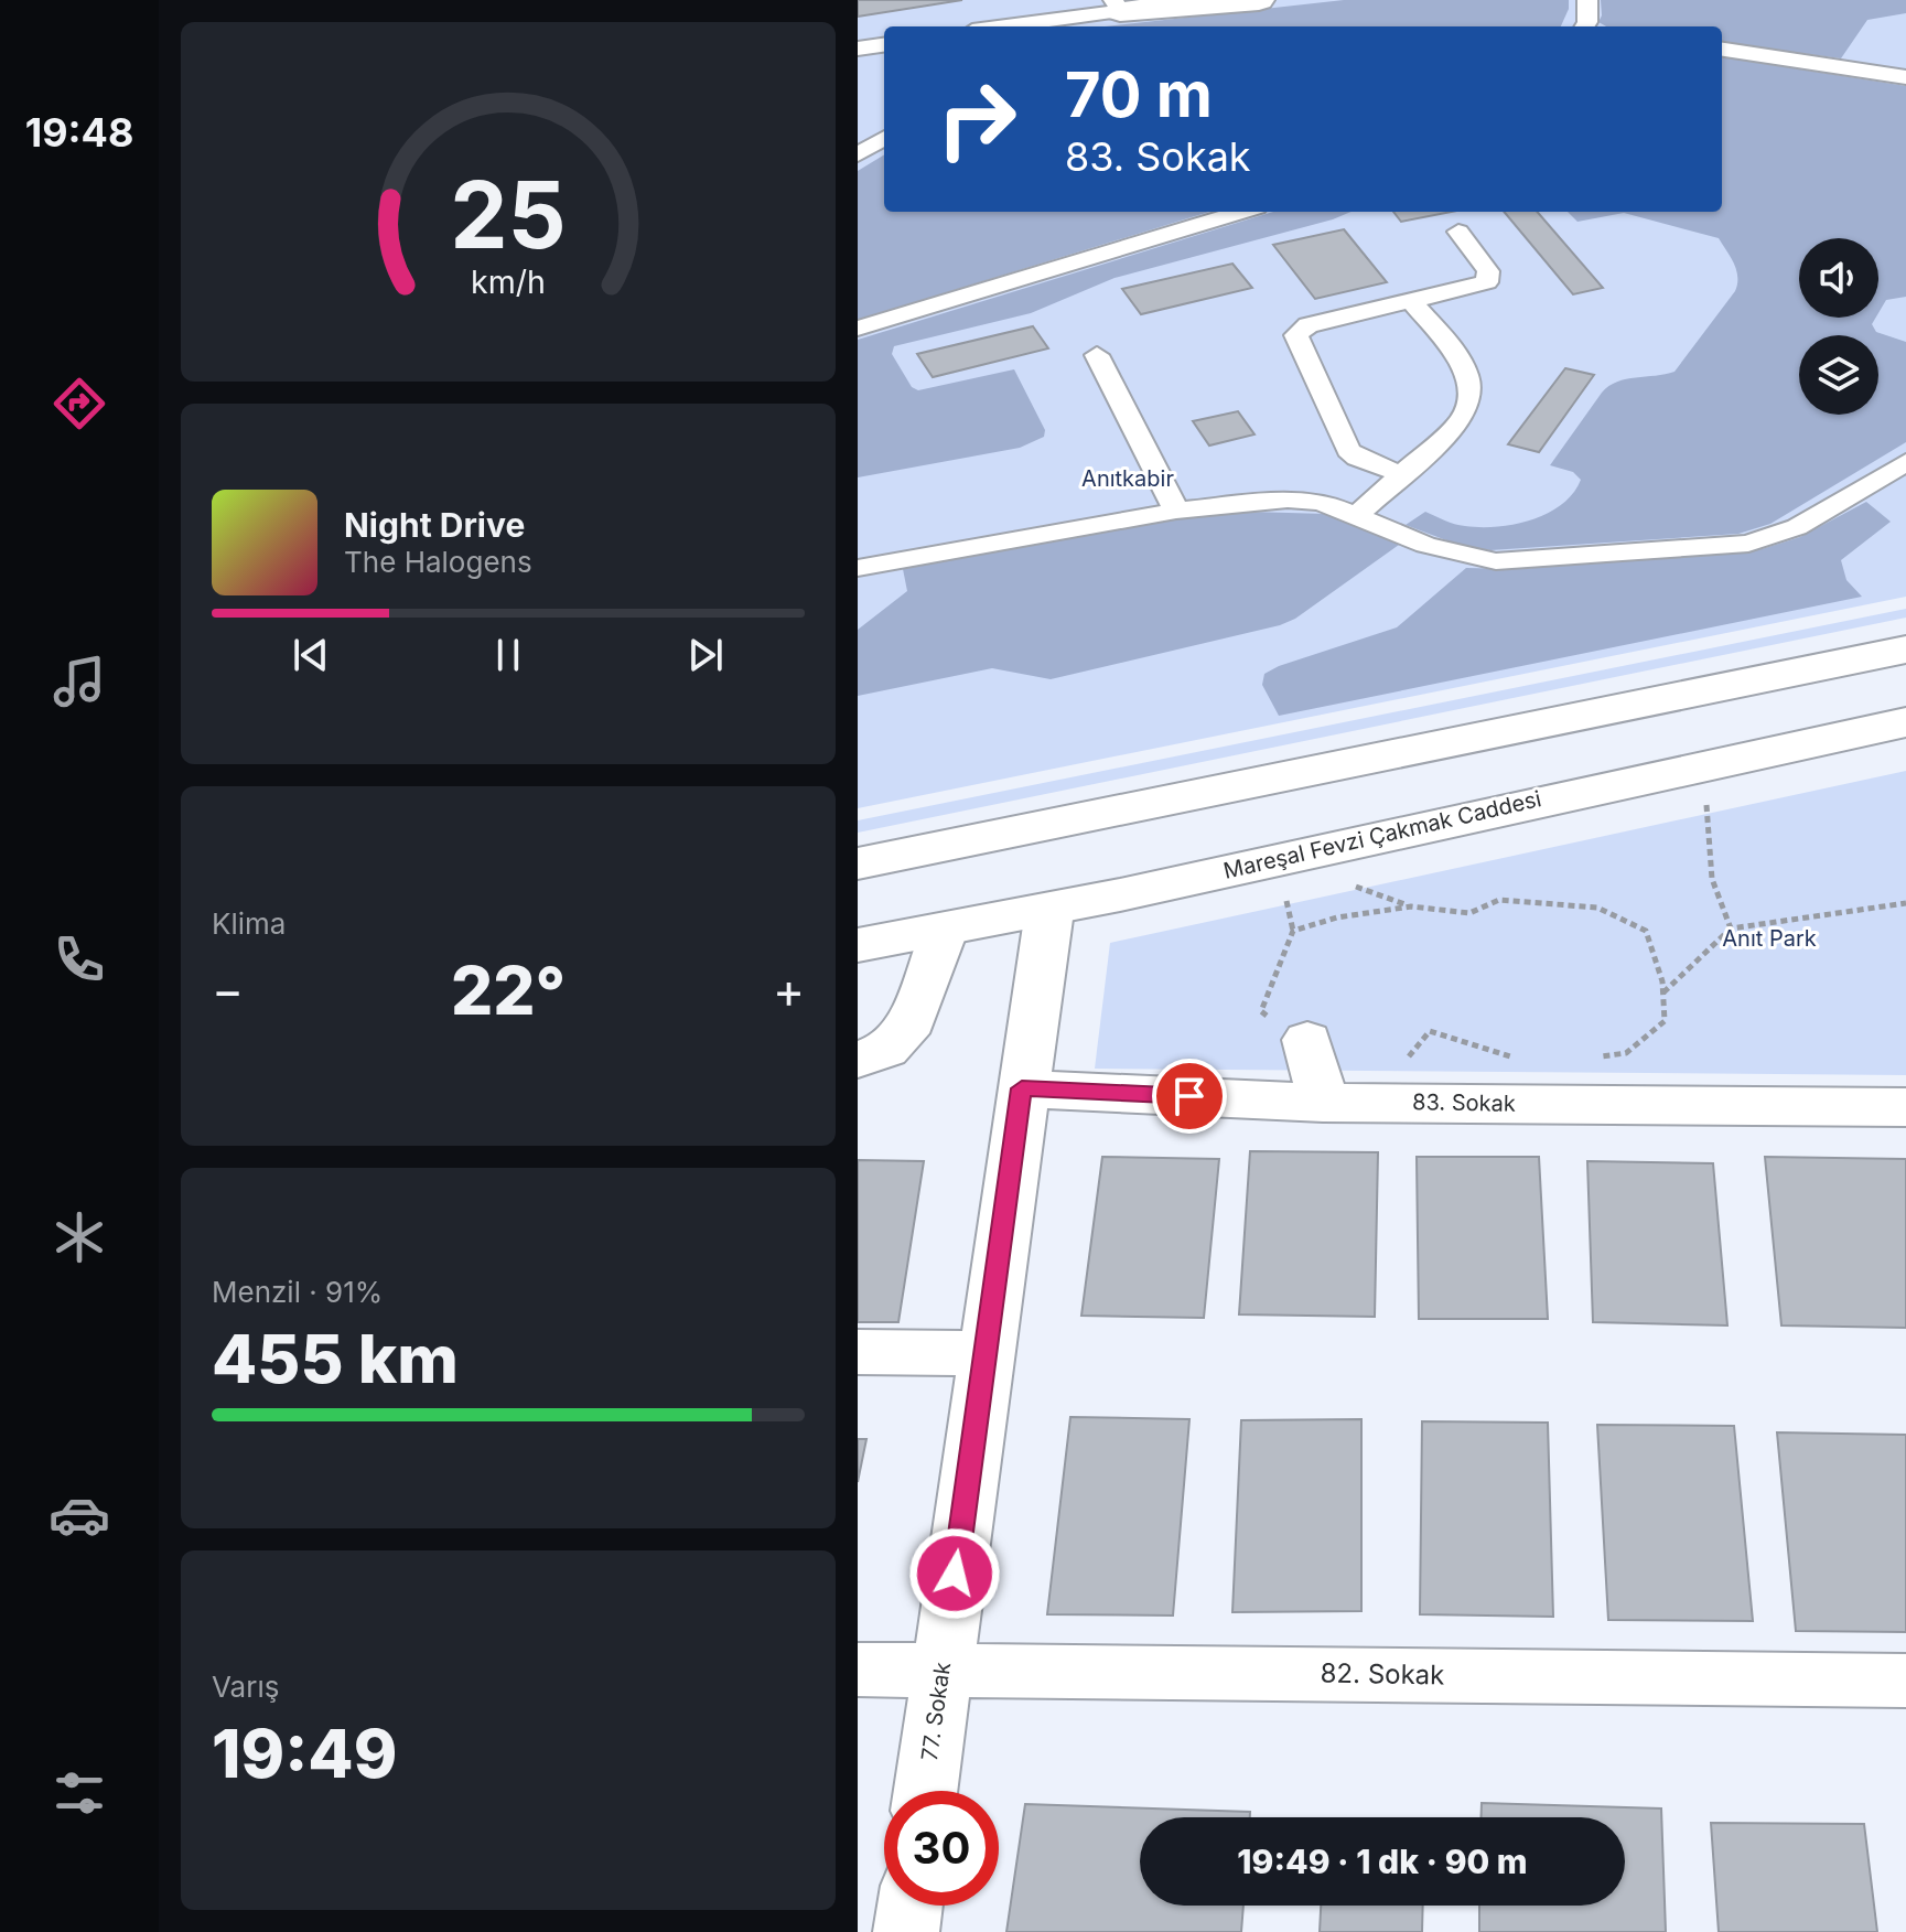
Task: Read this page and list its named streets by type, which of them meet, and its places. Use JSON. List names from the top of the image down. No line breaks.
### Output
{"streets":{"street":["Mareşal Fevzi Çakmak Caddesi","83. Sokak","82. Sokak","77. Sokak"]},"crossings":[["Mareşal Fevzi Çakmak Caddesi","77. Sokak"],["83. Sokak","77. Sokak"],["82. Sokak","77. Sokak"]],"parks":["Anıtkabir","Anıt Park"],"page":{"tabs":"19:48","turn":["70 m","83. Sokak"],"song":["Night Drive","The Halogens"],"tile":["Klima",["Menzil · 91%","455 km"],["Varış","19:49"]],"heat":["−","22°","+"],"limit":"30","trip":"19:49 · 1 dk · 90 m","gauge":["25","km/h"]}}
